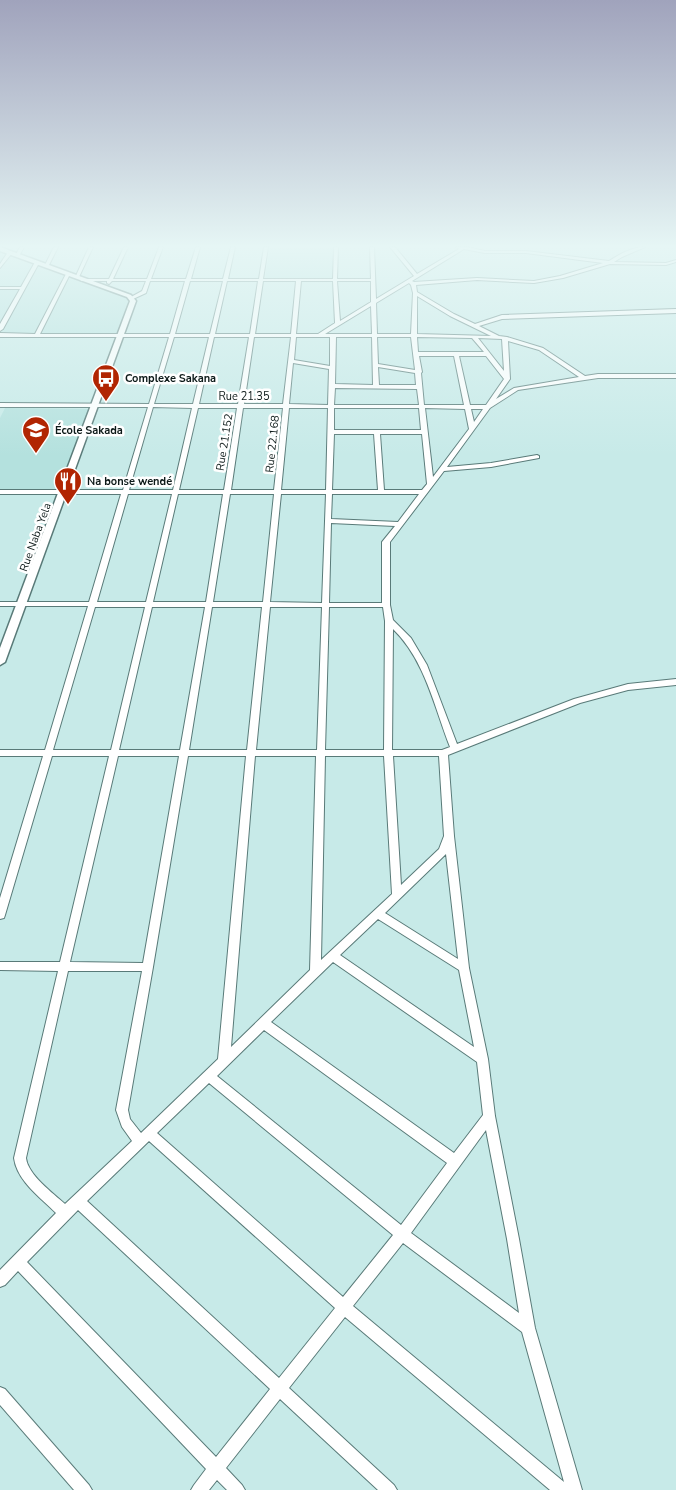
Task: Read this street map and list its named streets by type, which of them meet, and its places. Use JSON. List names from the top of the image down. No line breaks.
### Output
{"streets":{"street":["Rue 21.35","Rue 21.152","Rue 22.168","Rue Naba Yela"]},"crossings":[["Rue 21.35","Rue 21.152"],["Rue 21.35","Rue 22.168"],["Rue 21.35","Rue Naba Yela"]],"places":{"bus stop":["Complexe Sakana"],"school or university":["École Sakada"],"restaurant":["Na bonse wendé"]}}
